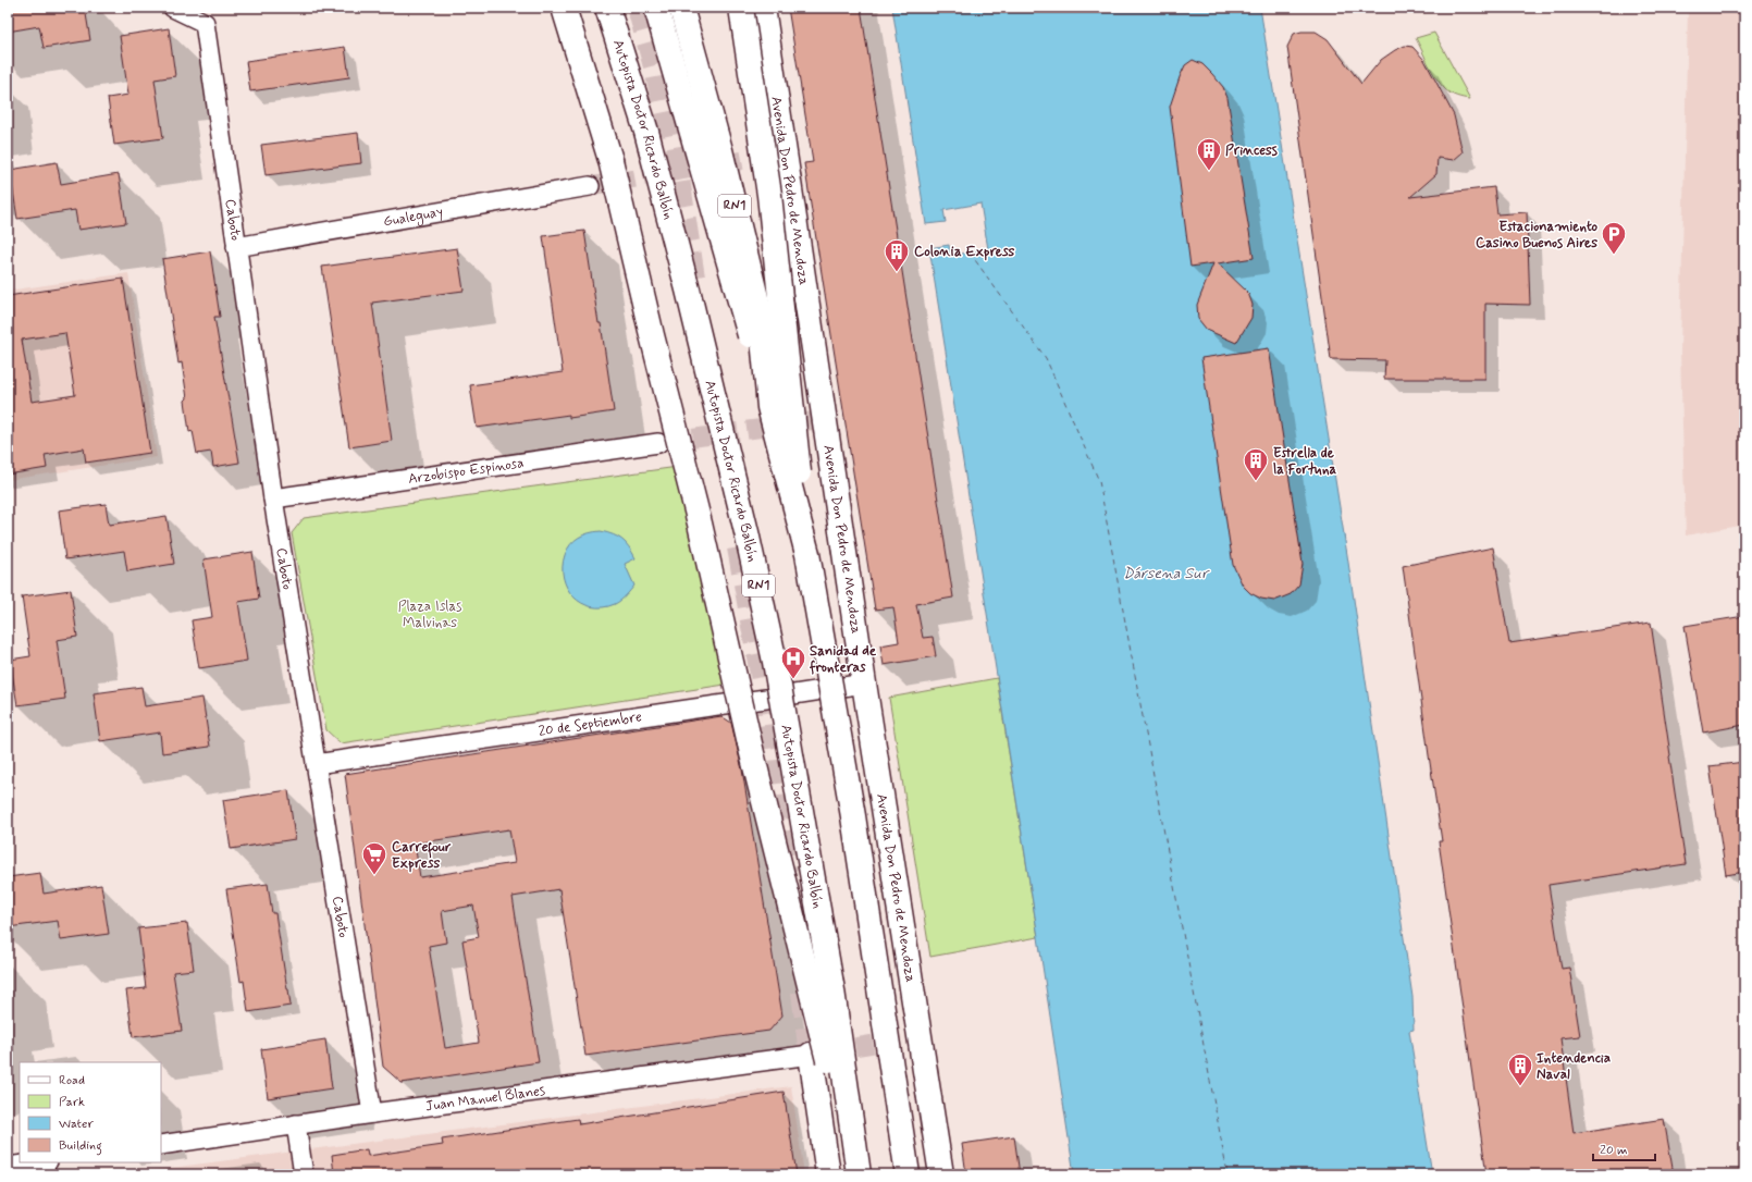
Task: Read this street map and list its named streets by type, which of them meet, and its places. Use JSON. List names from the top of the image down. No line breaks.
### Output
{"streets":{"main road":["Autopista Doctor Ricardo Balbín","Avenida Don Pedro de Mendoza","RN1"],"street":["Gualeguay","Caboto","Arzobispo Espinosa","20 de Septiembre","Juan Manuel Blanes"]},"crossings":[["Avenida Don Pedro de Mendoza","20 de Septiembre"],["Gualeguay","Caboto"],["Caboto","Arzobispo Espinosa"],["Caboto","20 de Septiembre"],["Caboto","Juan Manuel Blanes"]],"water":["Dársena Sur"],"parks":["Plaza Islas Malvinas"],"places":{"building":["Princess","Colonia Express","Estrella de la Fortuna","Intendencia Naval"],"parking":["Estacionamiento Casino Buenos Aires"],"hospital":["Sanidad de fronteras"],"supermarket":["Carrefour Express"]},"legend":["Road","Park","Water","Building"],"scale_bar":"20 m"}
